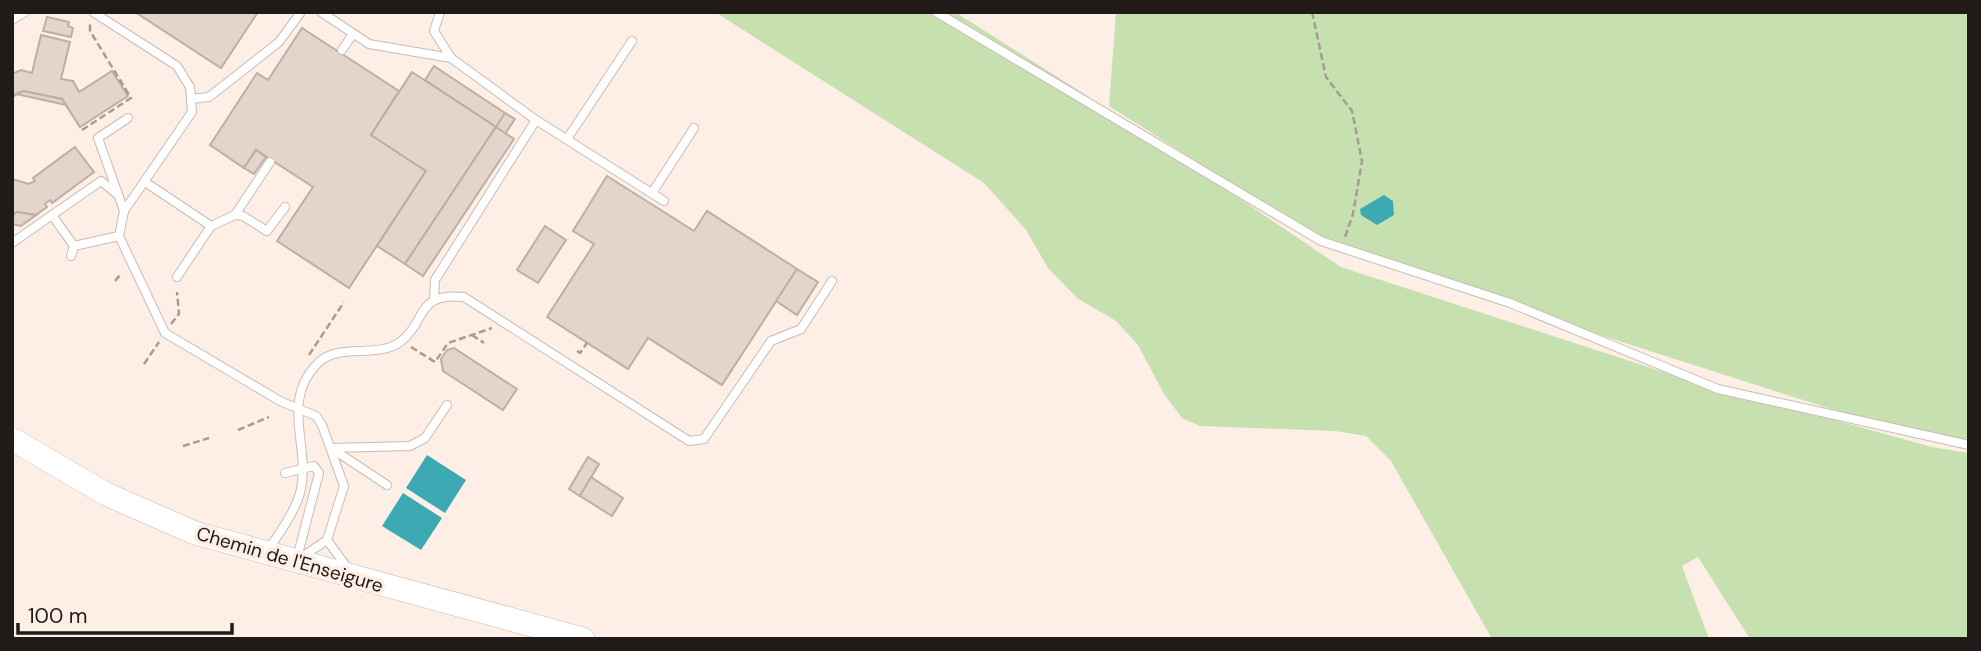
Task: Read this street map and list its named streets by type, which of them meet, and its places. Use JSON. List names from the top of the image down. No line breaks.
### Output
{"streets":{"street":["Chemin de l'Enseigure"]},"scale_bar":"100 m"}
